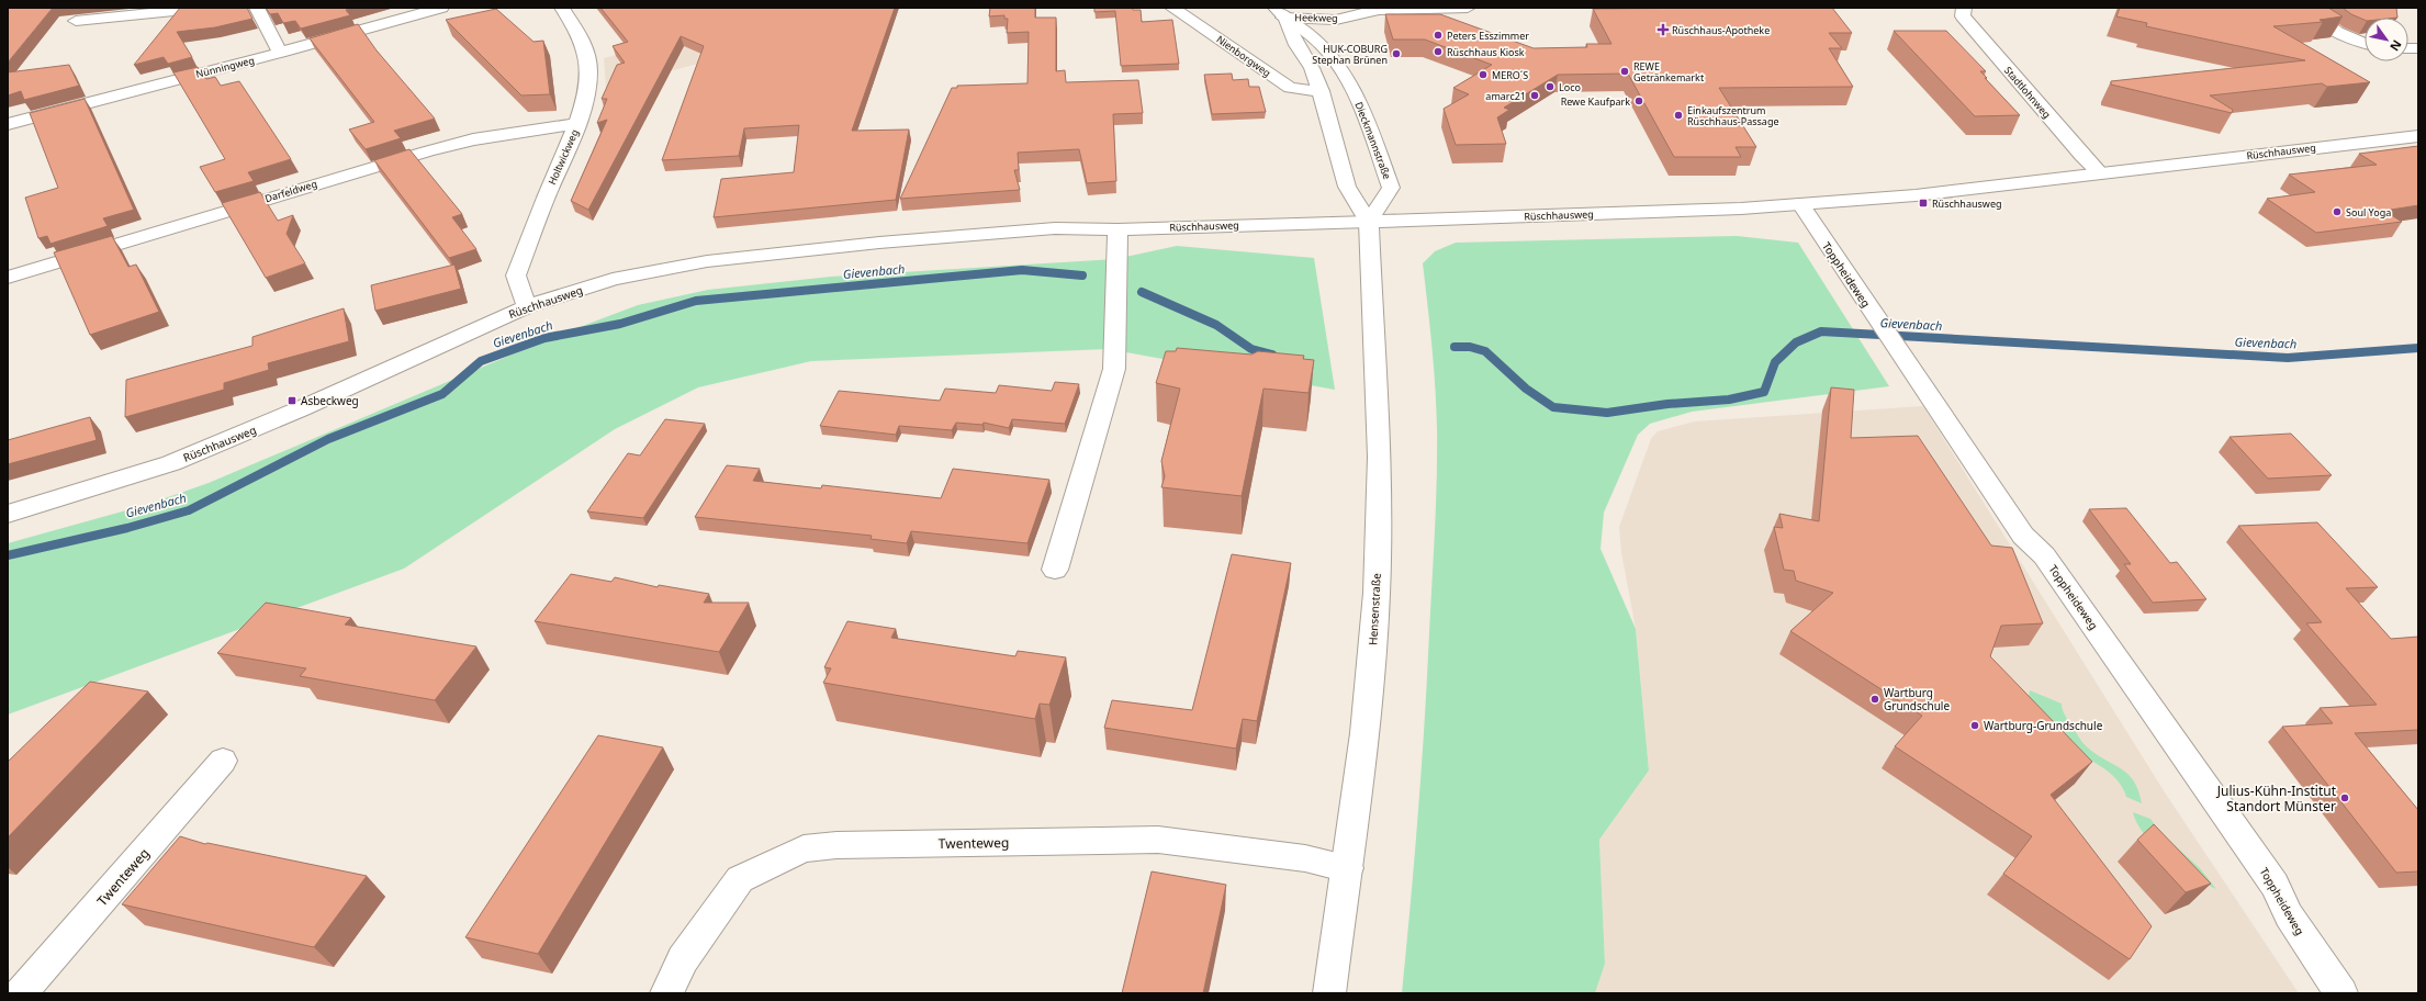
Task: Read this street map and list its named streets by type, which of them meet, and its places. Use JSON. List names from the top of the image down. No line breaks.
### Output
{"streets":{"street":["Heekweg","Nienborgweg","Nünningweg","Stadtlohnweg","Dieckmannstraße","Rüschhausweg","Holtwickweg","Darfeldweg","Toppheideweg","Hensenstraße","Twenteweg"]},"crossings":[["Heekweg","Dieckmannstraße"],["Stadtlohnweg","Rüschhausweg"],["Dieckmannstraße","Rüschhausweg"],["Dieckmannstraße","Hensenstraße"],["Rüschhausweg","Holtwickweg"],["Rüschhausweg","Toppheideweg"],["Rüschhausweg","Hensenstraße"],["Holtwickweg","Darfeldweg"],["Hensenstraße","Twenteweg"]],"water":["Gievenbach"],"places":{"health":["Rüschhaus-Apotheke"],"other":["Peters Esszimmer","Rüschhaus Kiosk","HUK-COBURG Stephan Brünen","REWE Getränkemarkt","MERO´S","Loco","amarc21","Rewe Kaufpark","Einkaufszentrum Rüschhaus-Passage","Soul Yoga","Wartburg Grundschule","Wartburg-Grundschule","Julius-Kühn-Institut Standort Münster"],"transit":["Rüschhausweg","Asbeckweg"]},"north":"bottom right"}
